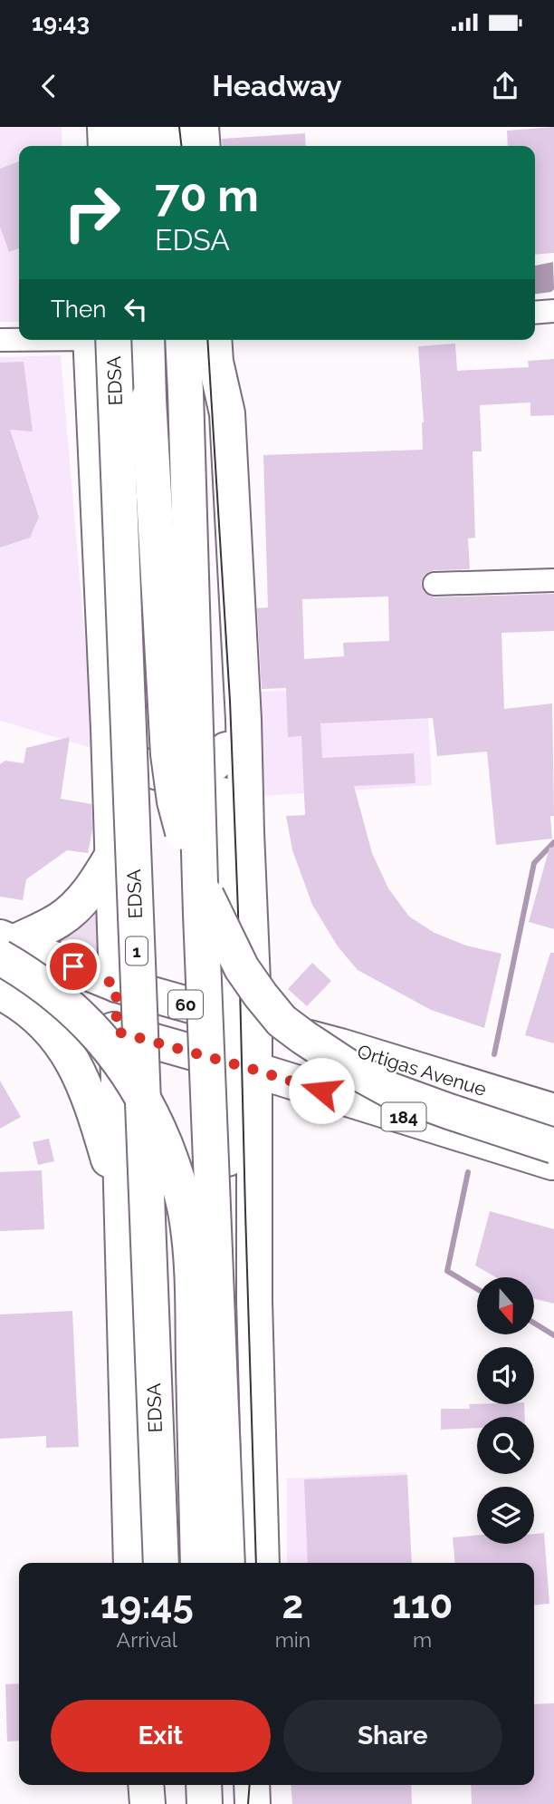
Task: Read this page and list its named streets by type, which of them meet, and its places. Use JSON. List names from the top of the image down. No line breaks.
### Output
{"streets":{"main road":["EDSA","1","60","Ortigas Avenue","184"]},"crossings":[["1","60"],["1","Ortigas Avenue"],["60","184"]],"north":"bottom","page":{"status":"19:43","header":"Headway","turn":["70 m","EDSA"],"then":"Then","eta":["19:45","Arrival","2","min","110","m"],"buttons":["Exit","Share"]}}
